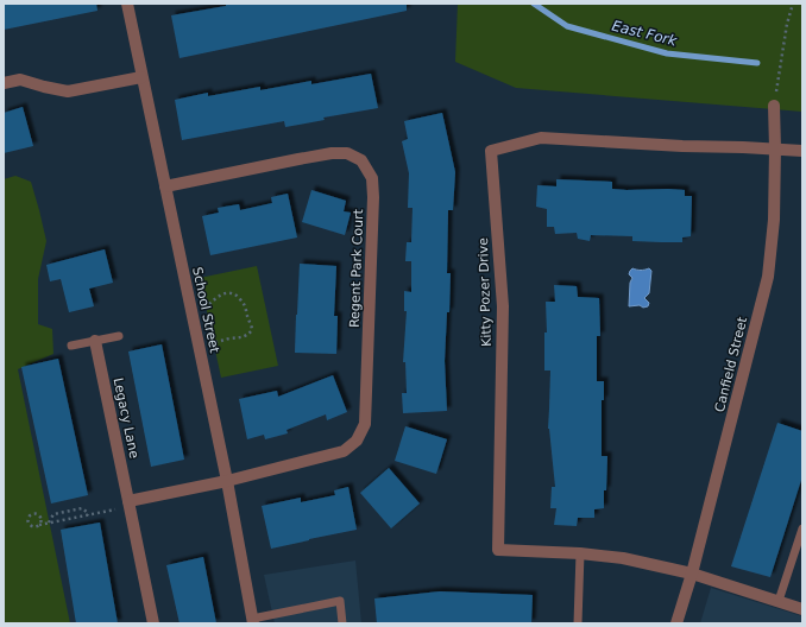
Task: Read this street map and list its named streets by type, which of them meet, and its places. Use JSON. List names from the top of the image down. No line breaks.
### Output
{"streets":{"street":["Regent Park Court","Kitty Pozer Drive","School Street","Canfield Street","Legacy Lane"]},"crossings":[["Regent Park Court","School Street"],["Kitty Pozer Drive","Canfield Street"]],"water":["East Fork"]}
